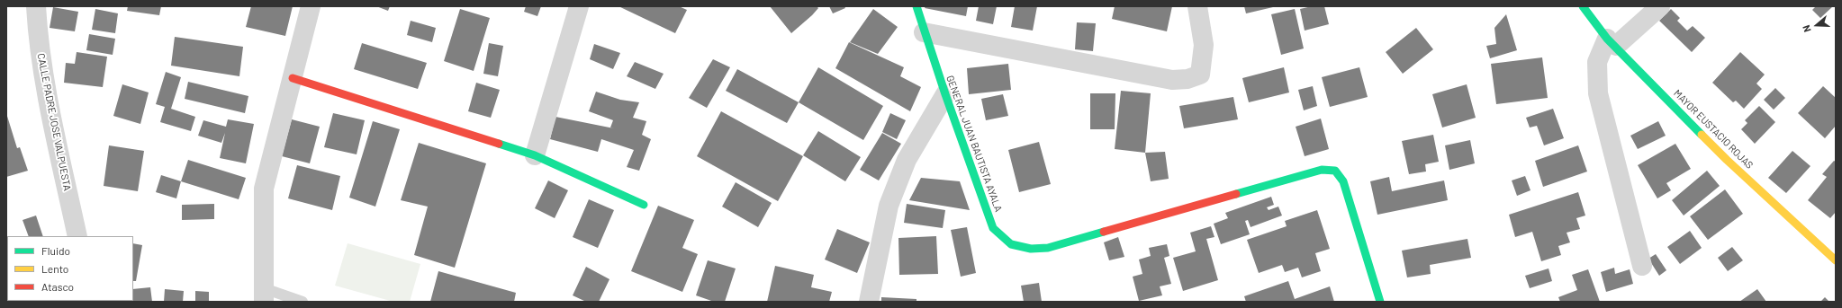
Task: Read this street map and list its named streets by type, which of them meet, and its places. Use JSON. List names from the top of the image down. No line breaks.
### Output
{"streets":{"street":["CALLE PADRE JOSE VALPUESTA","MAYOR EUSTACIO ROJAS","GENERAL JUAN BAUTISTA AYALA"]},"legend":["Fluido","Lento","Atasco"],"north":"left"}
